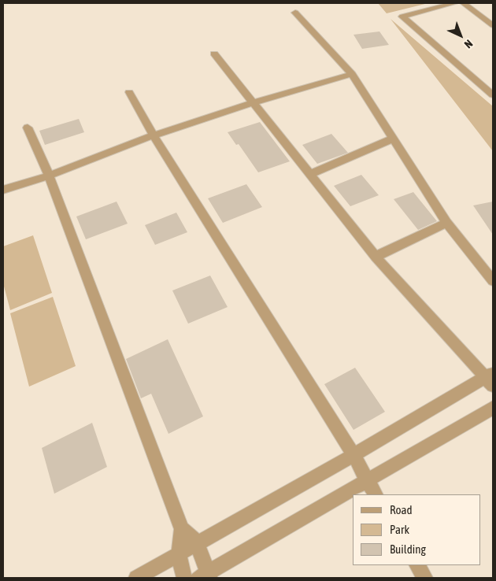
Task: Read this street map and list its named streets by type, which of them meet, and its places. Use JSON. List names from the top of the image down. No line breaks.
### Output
{"legend":["Road","Park","Building"],"north":"bottom right"}
